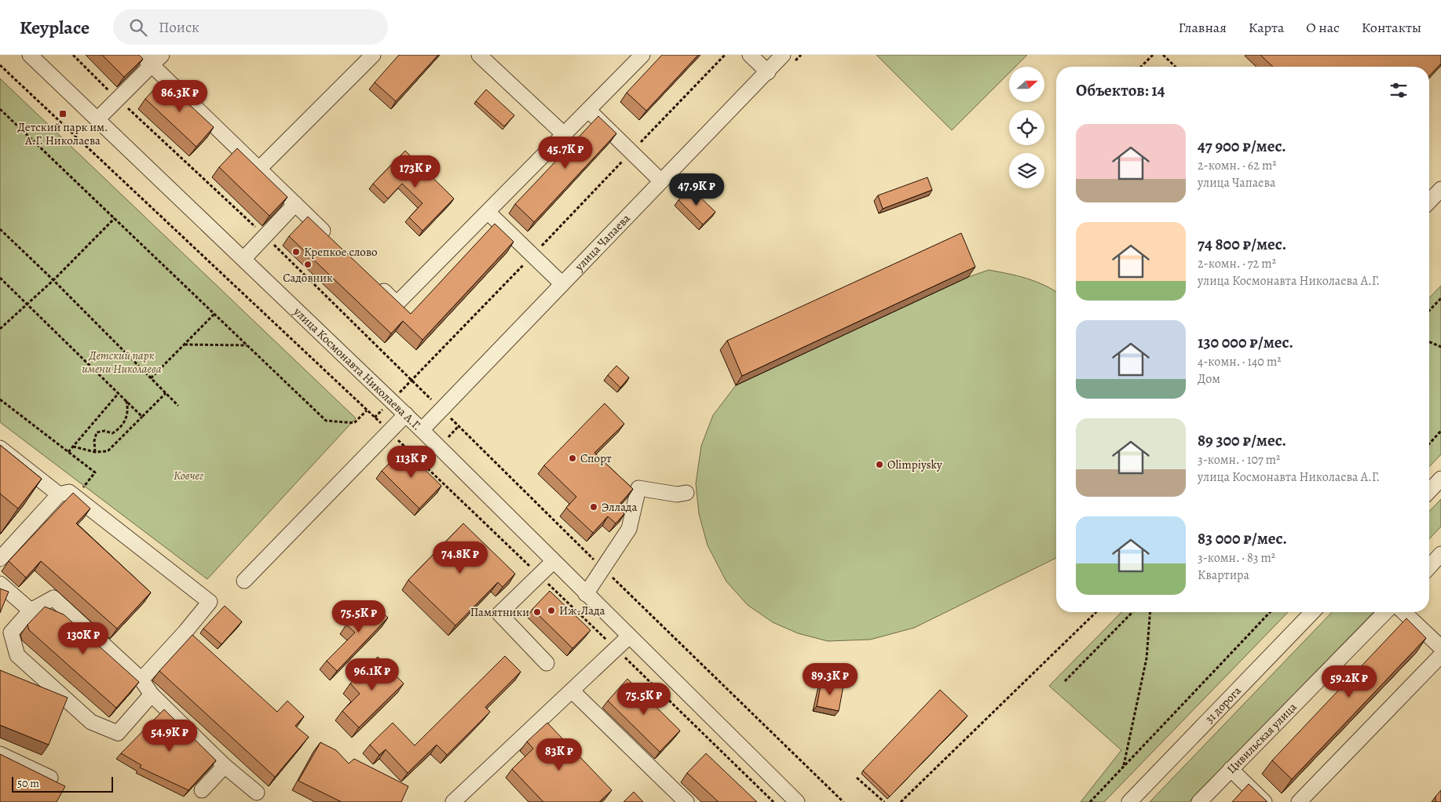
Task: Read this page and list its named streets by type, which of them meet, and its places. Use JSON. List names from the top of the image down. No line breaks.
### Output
{"streets":{"street":["улица Чапаева","улица Космонавта Николаева А.Г.","31 дорога","Цивильская улица"]},"crossings":[["улица Чапаева","улица Космонавта Николаева А.Г."]],"parks":["Детский парк имени Николаева","Ковчег"],"places":{"transit":["Детский парк им. А.Г. Николаева"],"other":["Крепкое слово","Садовник","Спорт","Olimpiysky","Эллада","Иж-Лада","Памятники"]},"scale_bar":"50 m","north":"right","page":{"header":"Keyplace","search":"Поиск","nav":["Главная","Карта","О нас","Контакты"],"heading":"Объектов: 14","price":["86.3K ₽","45.7K ₽","173K ₽","47.9K ₽","113K ₽","74.8K ₽","75.5K ₽","130K ₽","96.1K ₽","89.3K ₽","59.2K ₽","75.5K ₽","54.9K ₽","83K ₽"],"list":[{"name":"47 900 ₽/мес.","note":"2-комн. · 62 m² · улица Чапаева"},{"name":"74 800 ₽/мес.","note":"2-комн. · 72 m² · улица Космонавта Николаева А.Г."},{"name":"130 000 ₽/мес.","note":"4-комн. · 140 m² · Дом"},{"name":"89 300 ₽/мес.","note":"3-комн. · 107 m² · улица Космонавта Николаева А.Г."},{"name":"83 000 ₽/мес.","note":"3-комн. · 83 m² · Квартира"}],"scale":"50 m"}}
